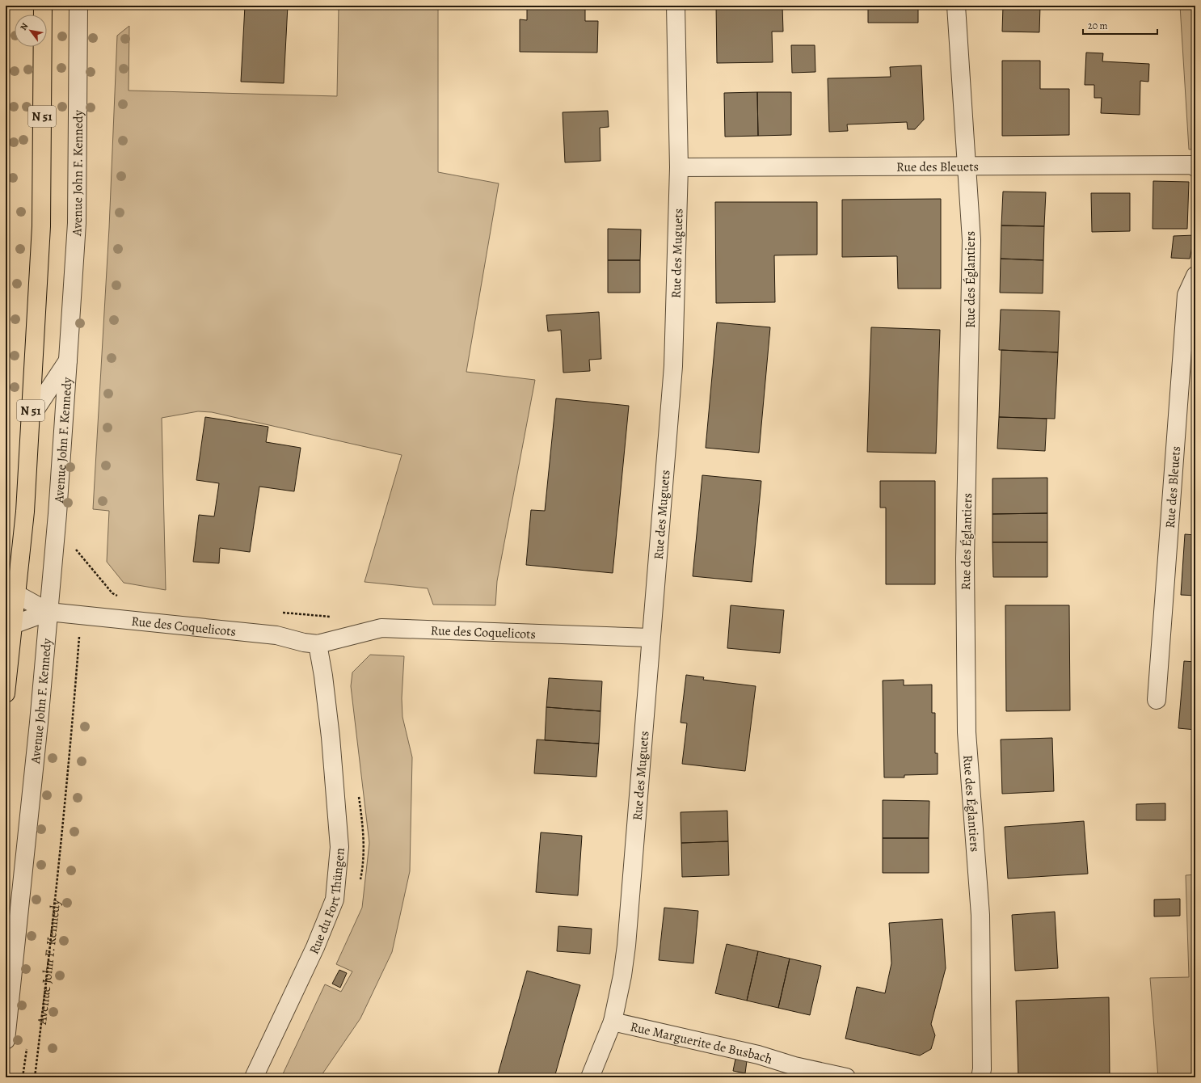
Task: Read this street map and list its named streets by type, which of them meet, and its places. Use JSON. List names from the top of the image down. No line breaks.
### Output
{"streets":{"main road":["N 51"],"street":["Rue des Bleuets","Avenue John F. Kennedy","Rue des Muguets","Rue des Églantiers","Rue des Coquelicots","Rue du Fort Thüngen","Rue Marguerite de Busbach"]},"crossings":[["N 51","Avenue John F. Kennedy"],["N 51","Rue des Coquelicots"],["Rue des Bleuets","Rue des Muguets"],["Rue des Bleuets","Rue des Églantiers"],["Avenue John F. Kennedy","Rue des Coquelicots"],["Rue des Muguets","Rue des Coquelicots"],["Rue des Muguets","Rue Marguerite de Busbach"],["Rue des Coquelicots","Rue du Fort Thüngen"]],"scale_bar":"20 m","north":"top left"}
